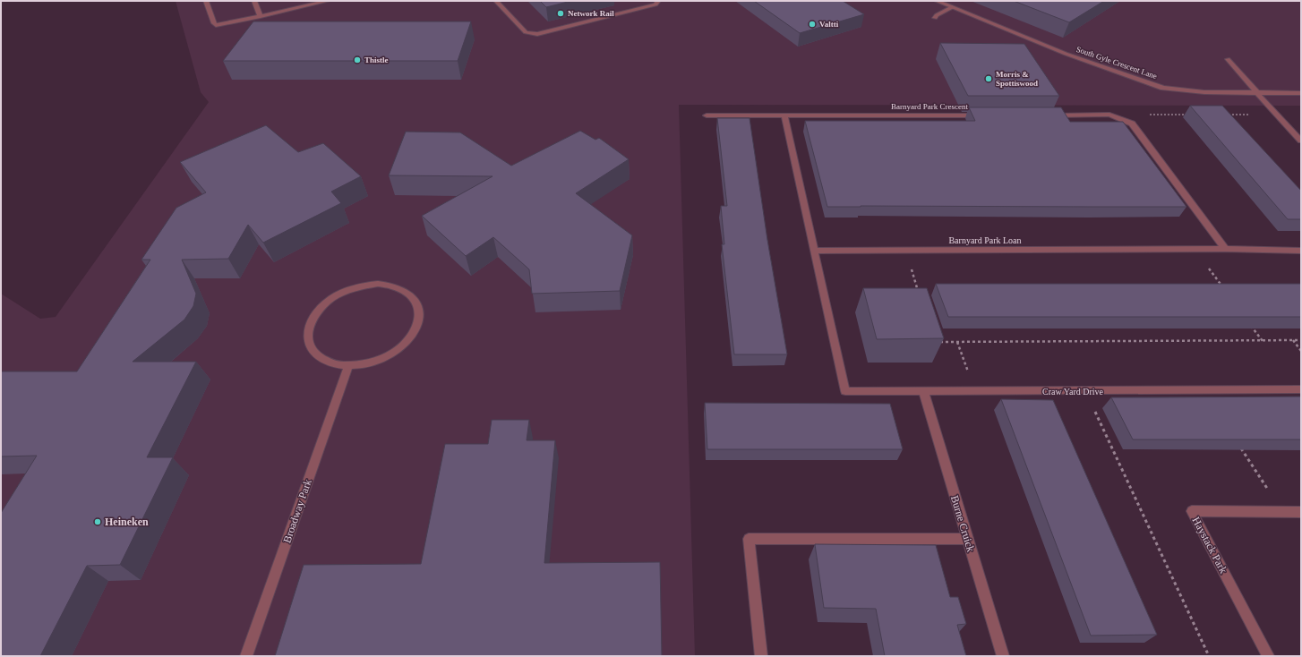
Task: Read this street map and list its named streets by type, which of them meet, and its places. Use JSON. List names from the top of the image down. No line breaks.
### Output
{"streets":{"street":["South Gyle Crescent Lane","Barnyard Park Crescent","Barnyard Park Loan","Craw Yard Drive","Broadway Park","Burne Cruick","Haystack Park"]},"crossings":[["Barnyard Park Loan","Craw Yard Drive"],["Craw Yard Drive","Burne Cruick"]],"places":["Network Rail","Valtti","Thistle","Morris & Spottiswood","Heineken"]}
